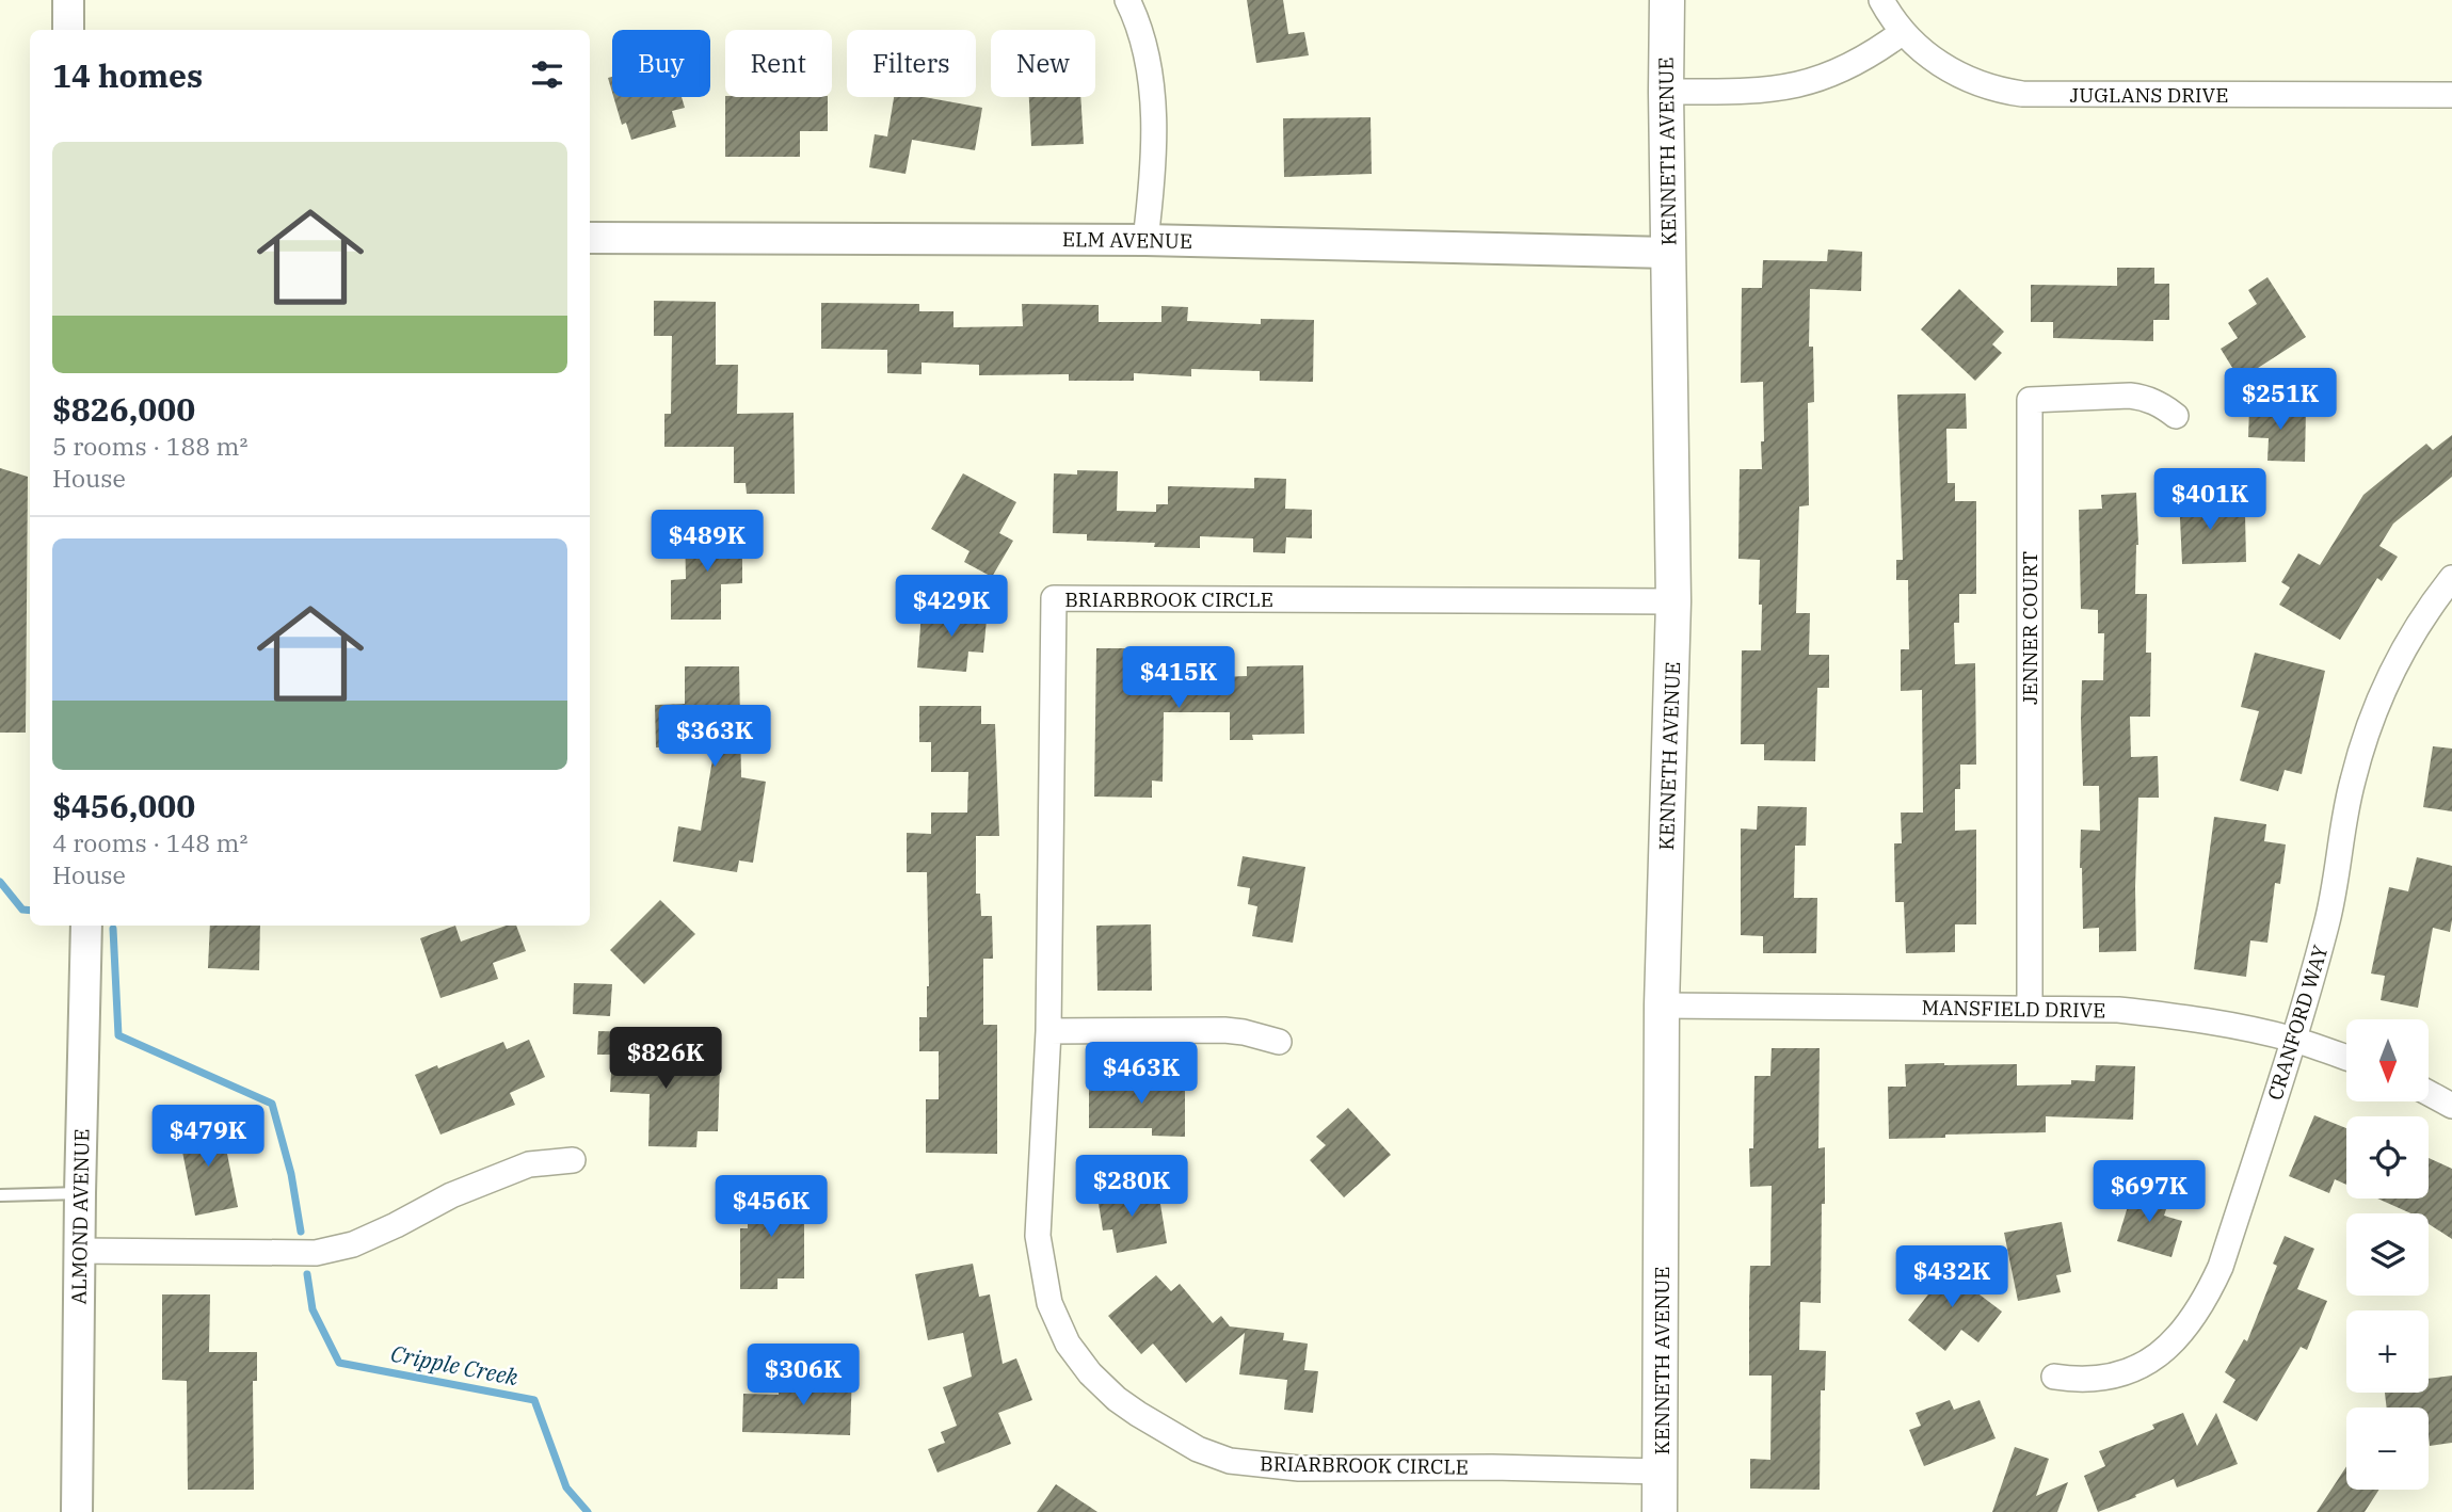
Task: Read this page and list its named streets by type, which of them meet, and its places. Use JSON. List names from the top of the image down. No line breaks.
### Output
{"streets":{"main road":["KENNETH AVENUE"],"street":["JUGLANS DRIVE","ELM AVENUE","BRIARBROOK CIRCLE","JENNER COURT","MANSFIELD DRIVE","CRANFORD WAY","ALMOND AVENUE"]},"crossings":[["KENNETH AVENUE","ELM AVENUE"],["KENNETH AVENUE","BRIARBROOK CIRCLE"],["KENNETH AVENUE","MANSFIELD DRIVE"],["JENNER COURT","MANSFIELD DRIVE"],["MANSFIELD DRIVE","CRANFORD WAY"]],"water":["Cripple Creek"],"north":"bottom","page":{"chip":["Buy","Rent","Filters","New"],"heading":"14 homes","list":[{"name":"$826,000","note":"5 rooms · 188 m² · House"},{"name":"$456,000","note":"4 rooms · 148 m² · House"}],"price":["$251K","$401K","$489K","$429K","$415K","$363K","$826K","$463K","$479K","$280K","$697K","$456K","$432K","$306K"],"map_buttons":["+","−"]}}
